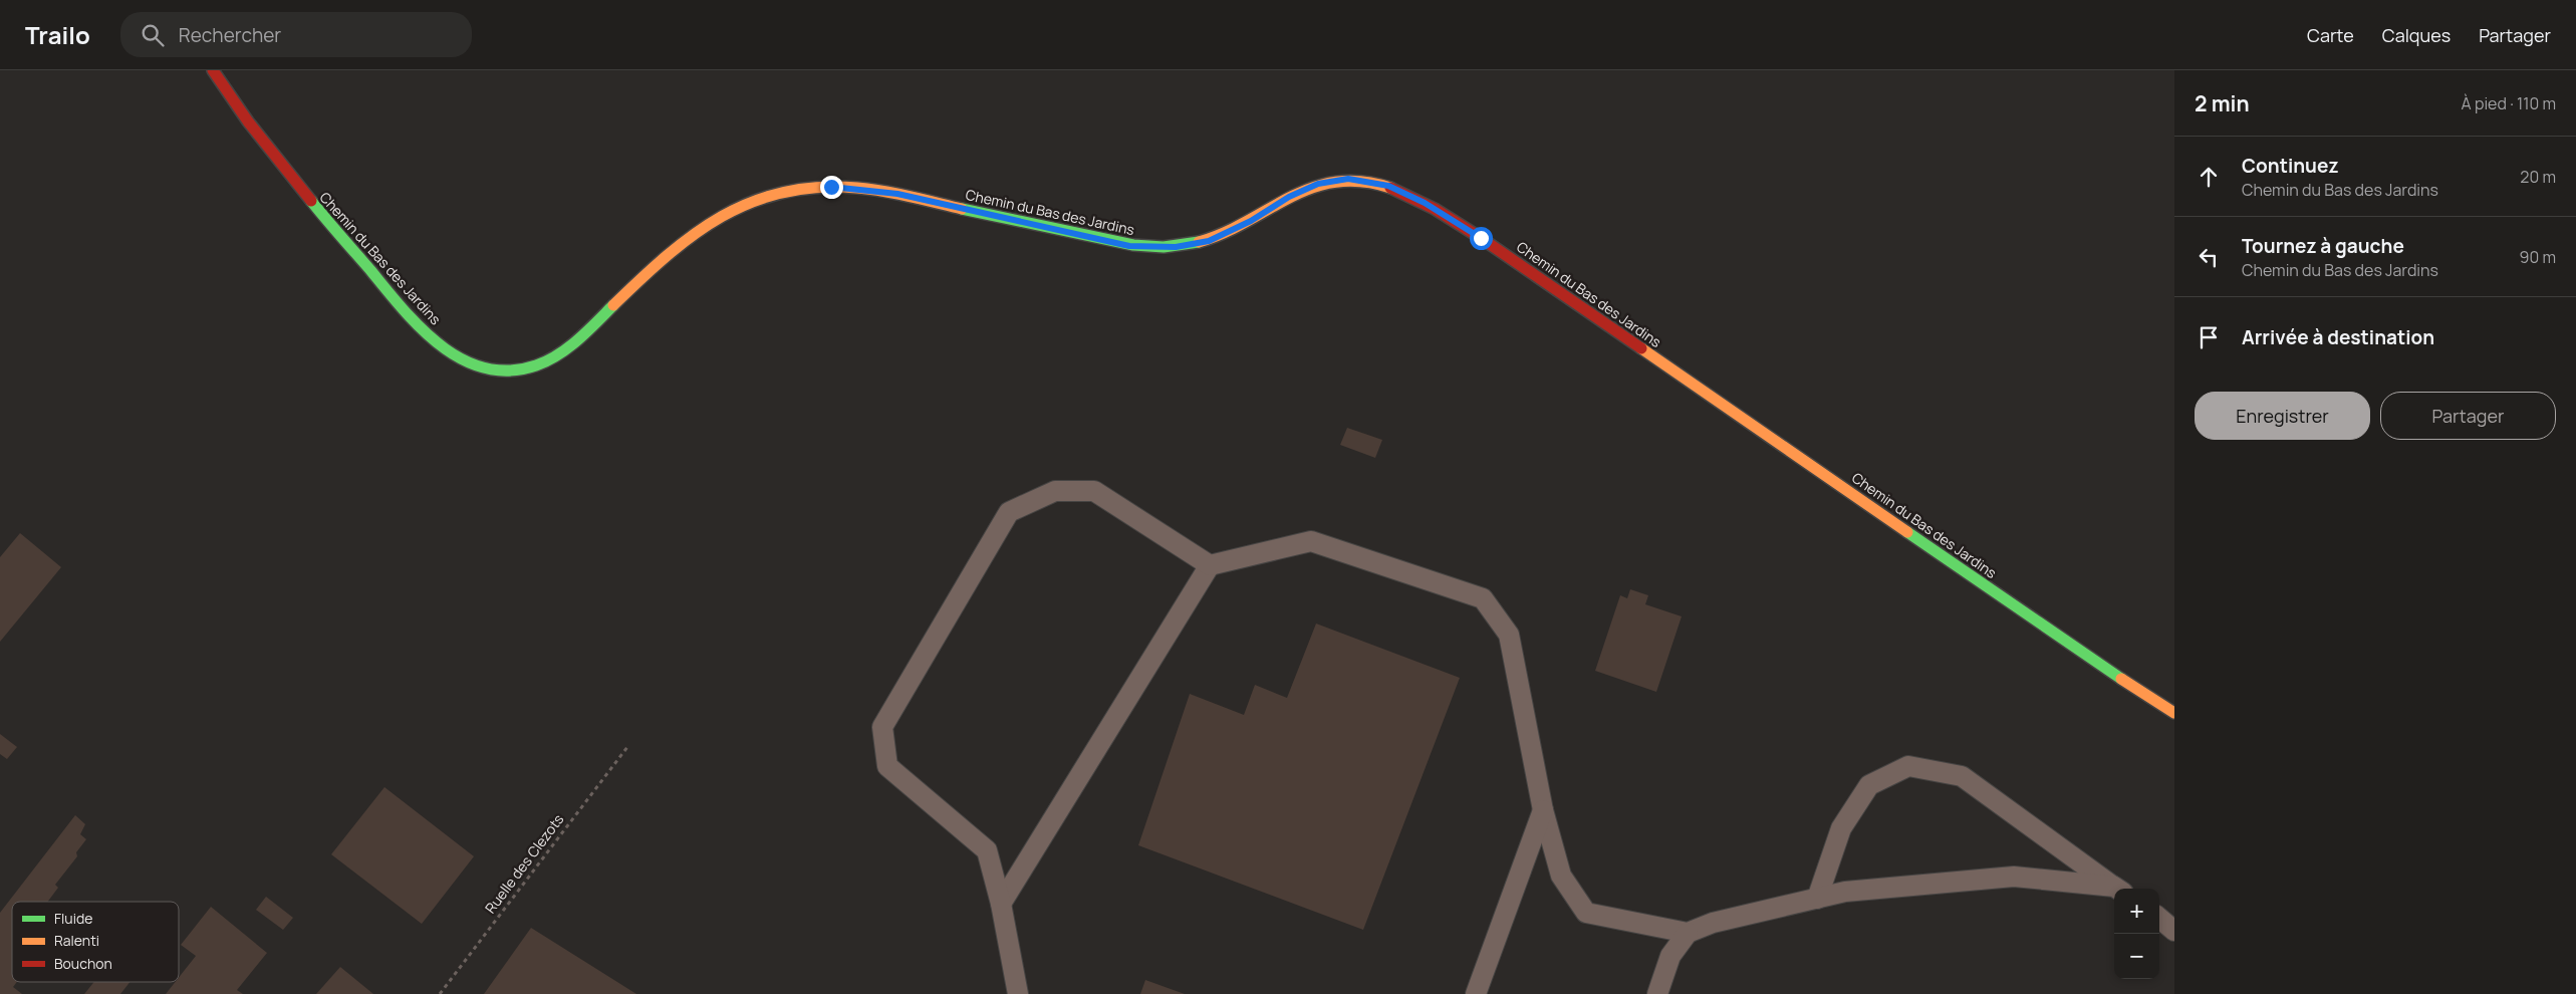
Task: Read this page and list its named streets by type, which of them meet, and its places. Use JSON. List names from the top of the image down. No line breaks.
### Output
{"streets":{"street":["Chemin du Bas des Jardins"],"path":["Ruelle des Clezots"]},"legend":["Fluide","Ralenti","Bouchon"],"page":{"header":"Trailo","search":"Rechercher","nav":["Carte","Calques","Partager"],"heading":["2 min","À pied · 110 m"],"list":[["Continuez","Chemin du Bas des Jardins","20 m"],["Tournez à gauche","Chemin du Bas des Jardins","90 m"],"Arrivée à destination"],"buttons":["Enregistrer","Partager"],"map_buttons":["+","−"]}}
